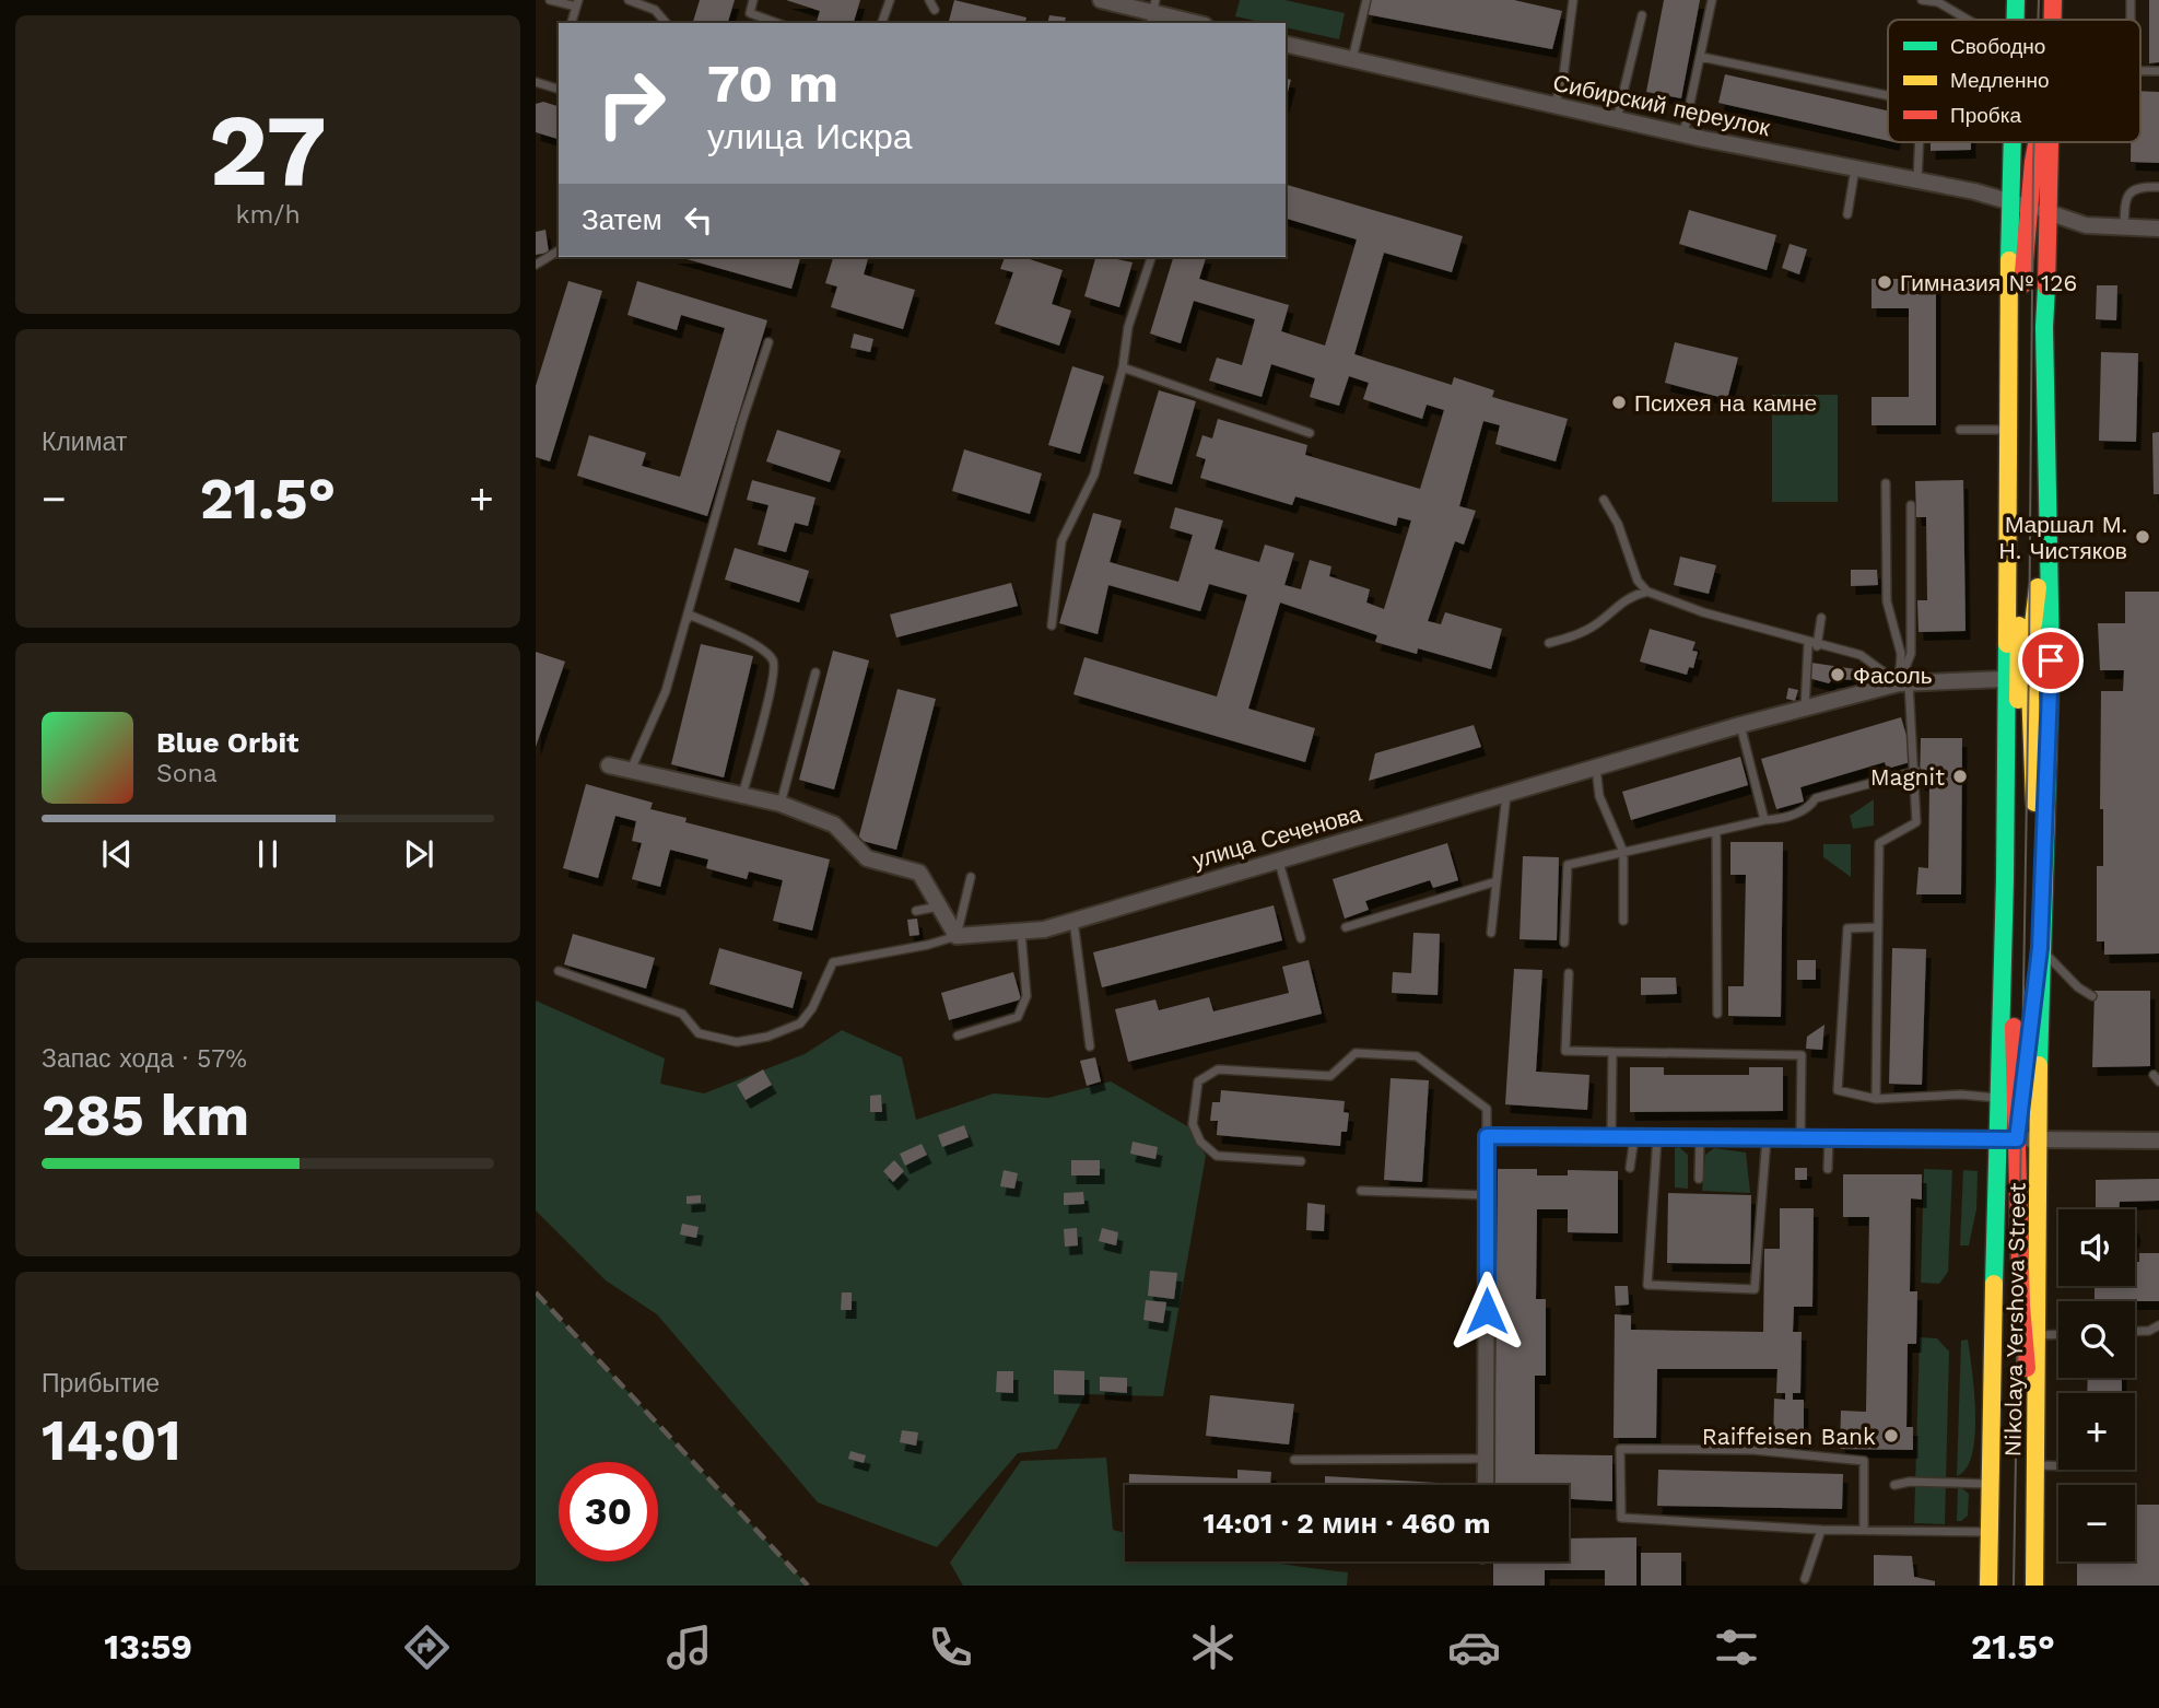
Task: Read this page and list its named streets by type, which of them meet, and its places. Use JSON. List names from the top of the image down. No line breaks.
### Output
{"streets":{"main road":["Nikolaya Yershova Street"],"street":["Сибирский переулок","улица Сеченова"]},"crossings":[["Сибирский переулок","Nikolaya Yershova Street"],["улица Сеченова","Nikolaya Yershova Street"]],"places":["Гимназия № 126","Психея на камне","Маршал М. Н. Чистяков","Фасоль","Magnit","Raiffeisen Bank"],"legend":["Свободно","Медленно","Пробка"],"page":{"tile":[["27","km/h"],"Климат",["Запас хода · 57%","285 km"],["Прибытие","14:01"]],"turn":["70 m","улица Искра"],"then":"Затем","heat":["−","21.5°","+"],"song":["Blue Orbit","Sona"],"map_buttons":["+","−"],"limit":"30","trip":"14:01 · 2 мин · 460 m","tabs":["13:59","21.5°"]}}
